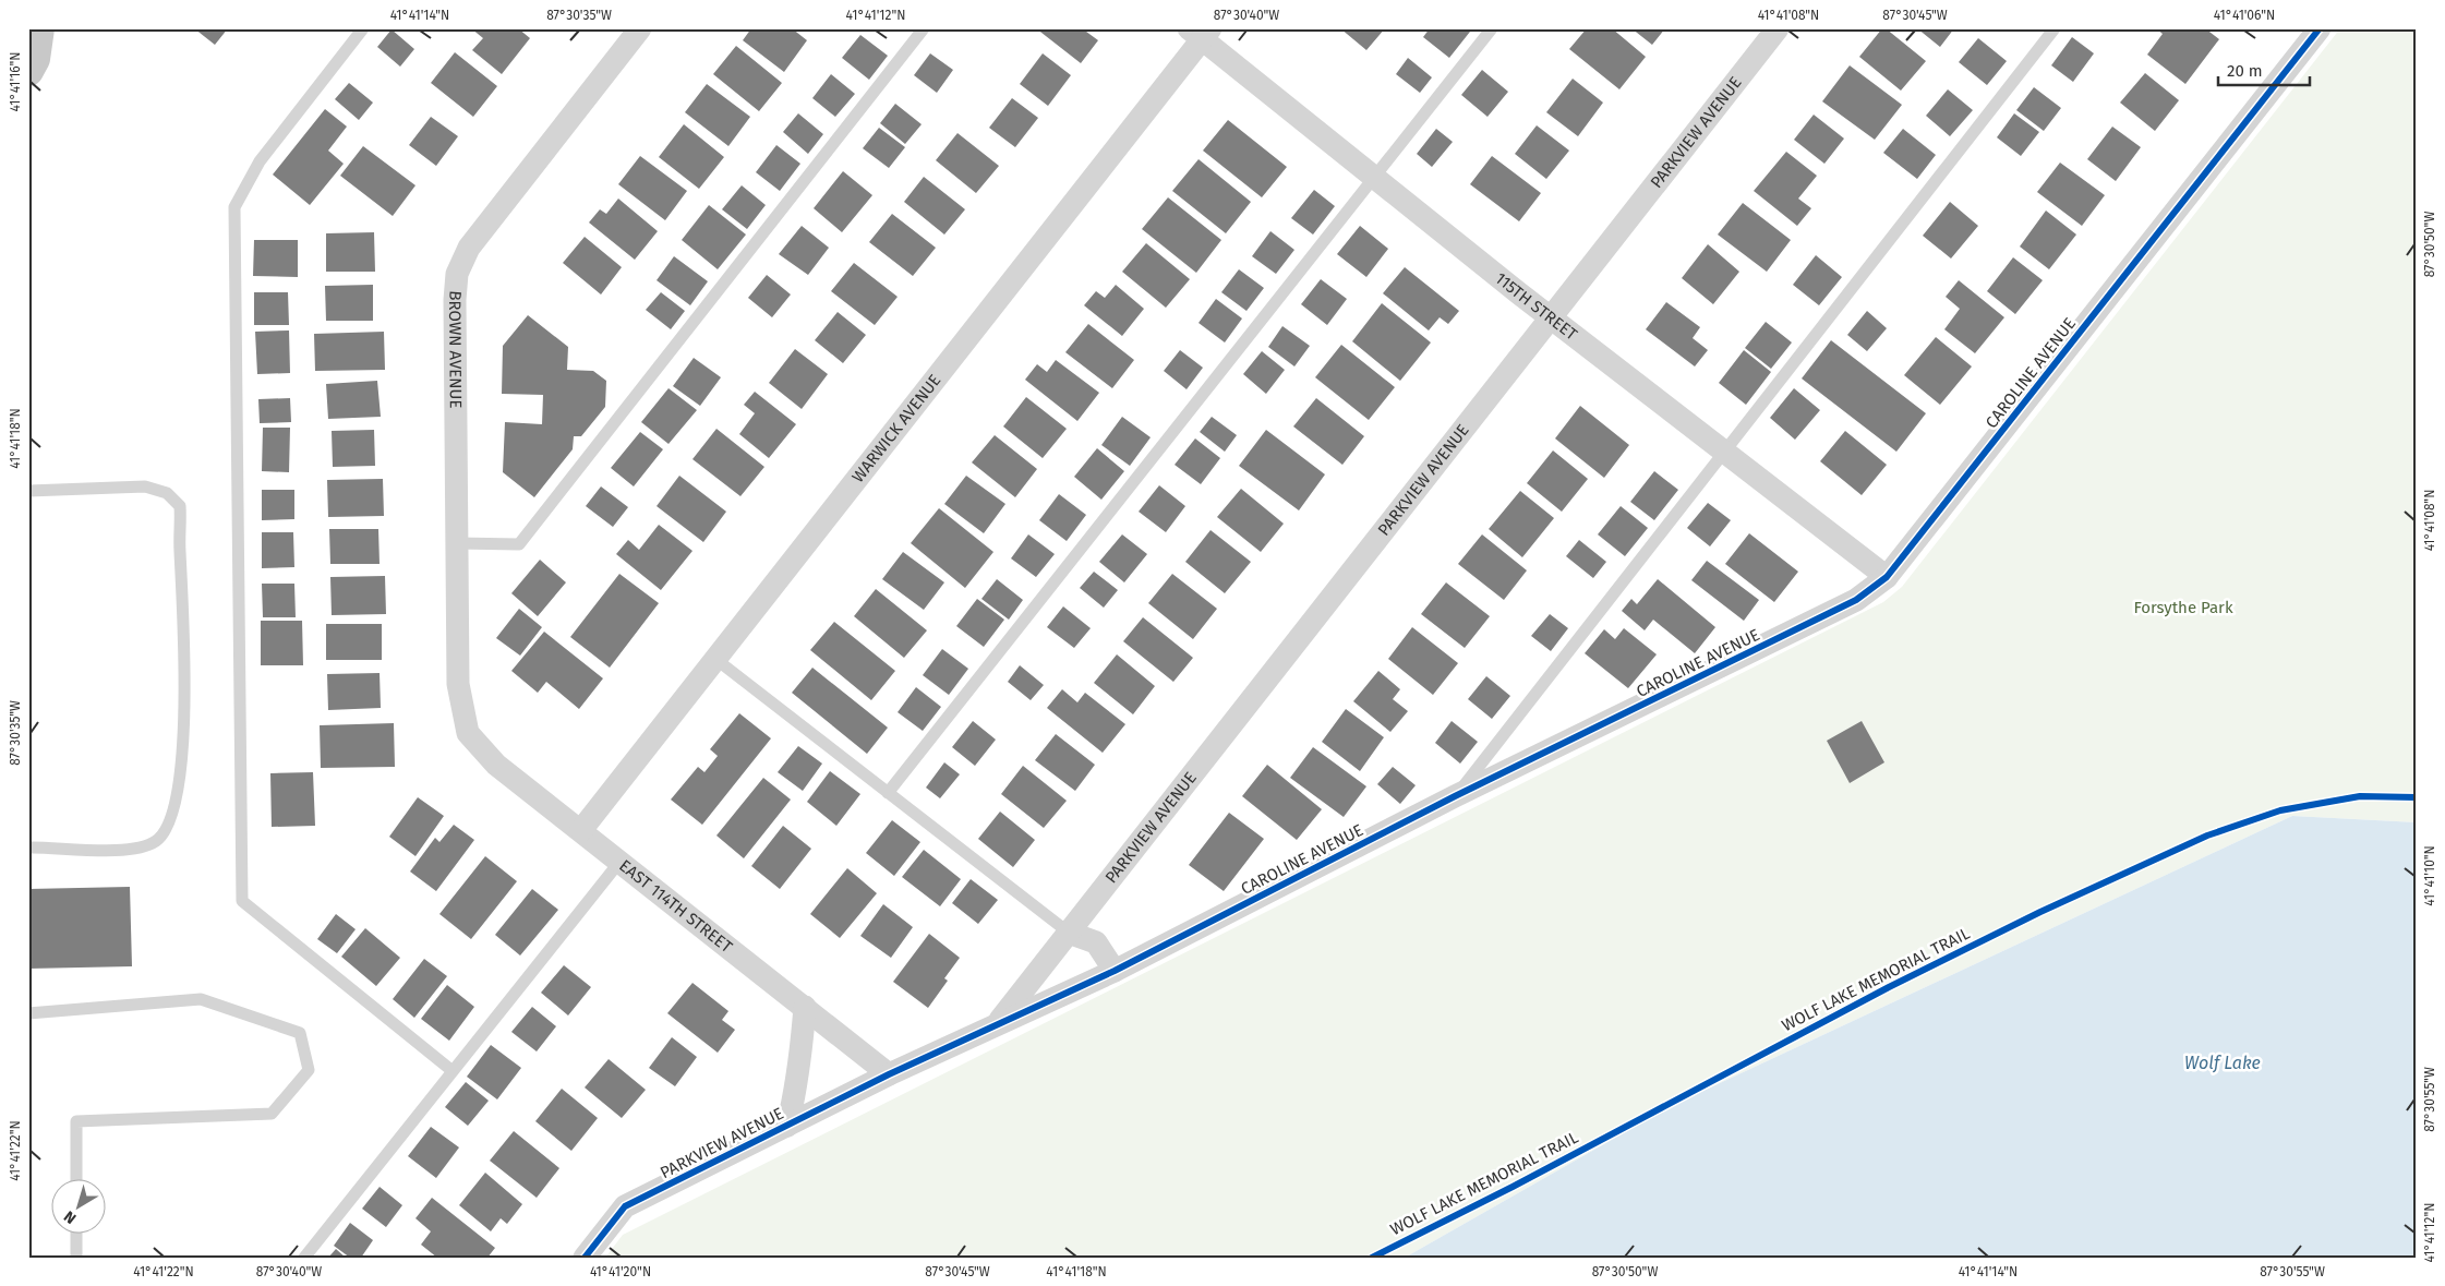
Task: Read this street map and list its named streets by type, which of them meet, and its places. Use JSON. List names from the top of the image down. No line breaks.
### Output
{"streets":{"street":["PARKVIEW AVENUE","115TH STREET","BROWN AVENUE","CAROLINE AVENUE","WARWICK AVENUE","EAST 114TH STREET"],"cycle path":["WOLF LAKE MEMORIAL TRAIL"]},"crossings":[["PARKVIEW AVENUE","115TH STREET"],["PARKVIEW AVENUE","CAROLINE AVENUE"],["PARKVIEW AVENUE","EAST 114TH STREET"],["115TH STREET","CAROLINE AVENUE"],["115TH STREET","WARWICK AVENUE"],["BROWN AVENUE","EAST 114TH STREET"],["CAROLINE AVENUE","EAST 114TH STREET"],["WARWICK AVENUE","EAST 114TH STREET"]],"water":["Wolf Lake"],"parks":["Forsythe Park"],"scale_bar":"20 m","north":"bottom left","coordinates":["41°41'14\"N","87°30'35\"W","41°41'12\"N","87°30'40\"W","41°41'08\"N","87°30'45\"W","41°41'06\"N","41°41'16\"N","87°30'50\"W","41°41'18\"N","41°41'10\"N","87°30'55\"W","41°41'22\"N","41°41'20\"N"]}
